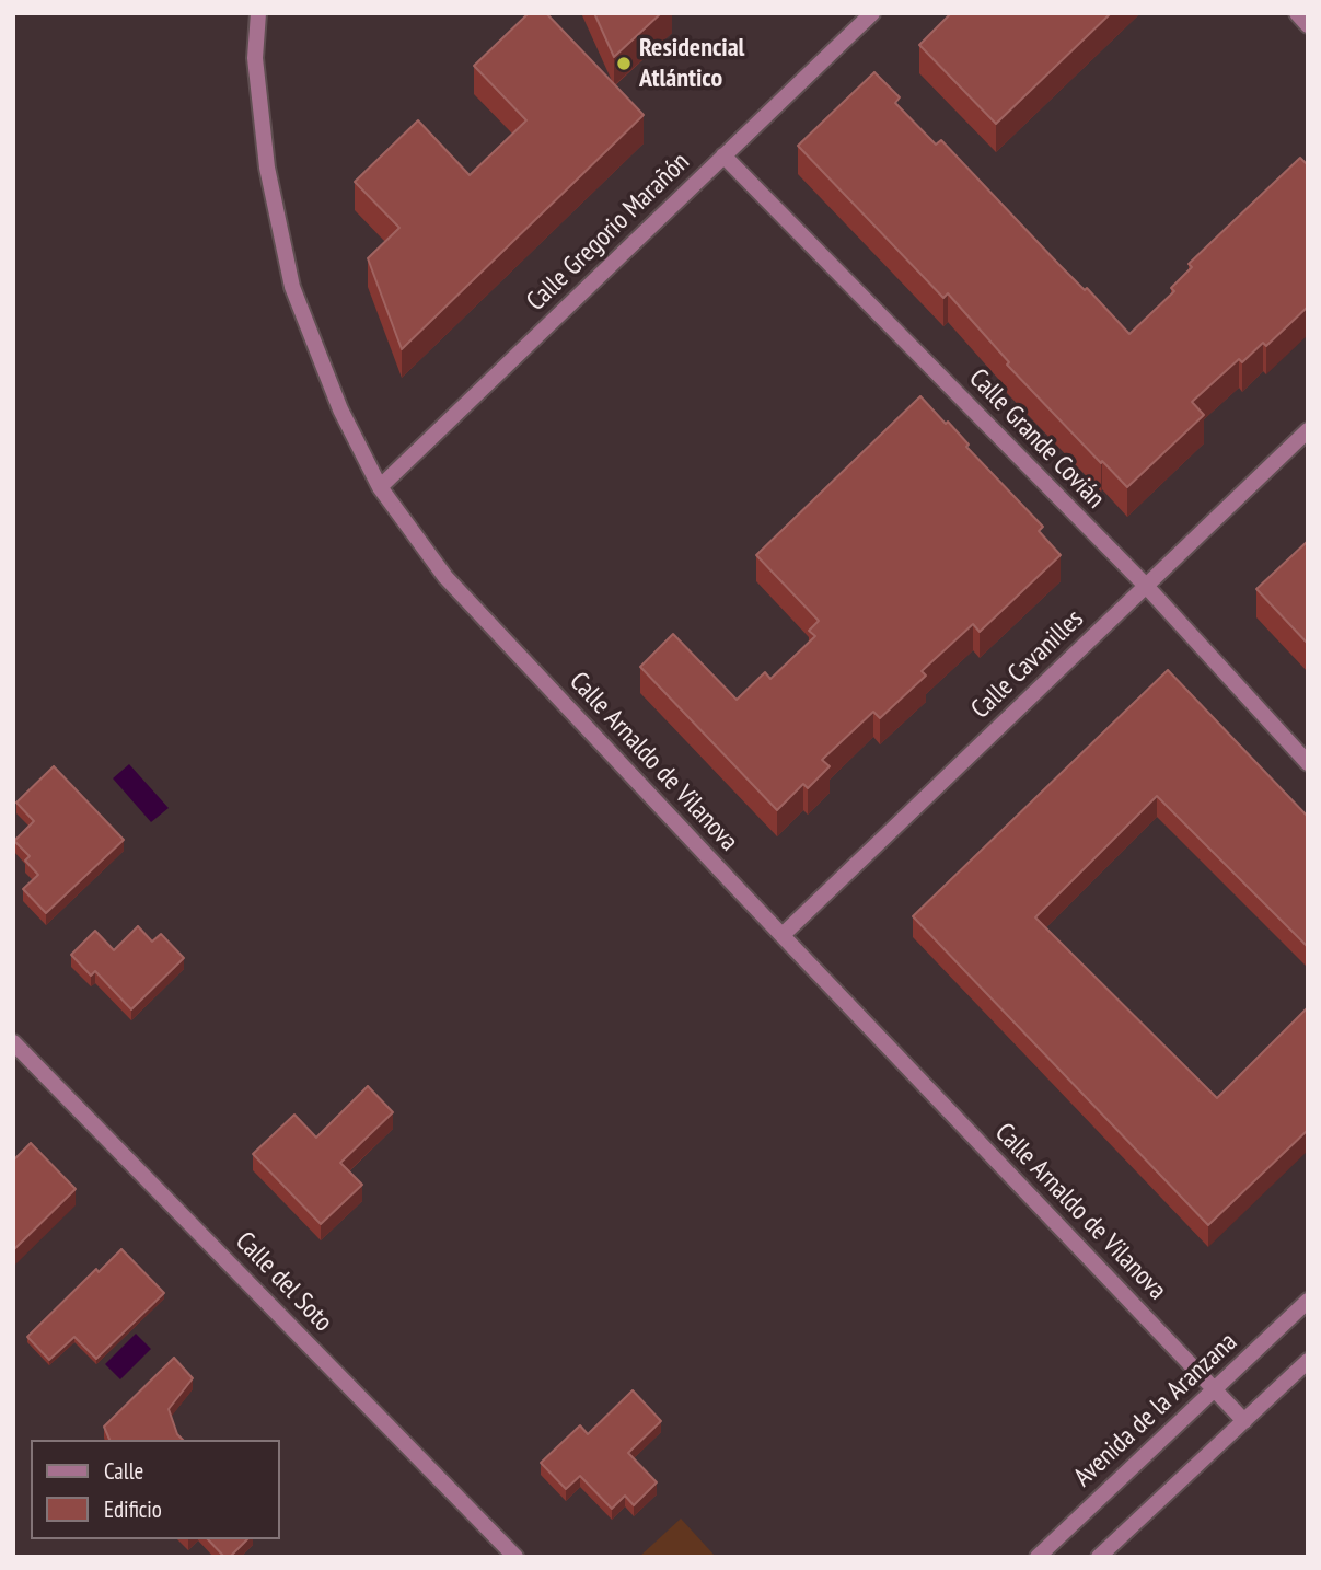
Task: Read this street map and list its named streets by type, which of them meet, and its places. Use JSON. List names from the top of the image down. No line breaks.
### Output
{"streets":{"street":["Calle Gregorio Marañón","Calle Grande Covián","Calle Cavanilles","Calle Arnaldo de Vilanova","Calle del Soto","Avenida de la Aranzana"]},"crossings":[["Calle Gregorio Marañón","Calle Grande Covián"],["Calle Gregorio Marañón","Calle Arnaldo de Vilanova"],["Calle Grande Covián","Calle Cavanilles"],["Calle Cavanilles","Calle Arnaldo de Vilanova"],["Calle Arnaldo de Vilanova","Avenida de la Aranzana"]],"places":["Residencial Atlántico"],"legend":["Calle","Edificio"]}
